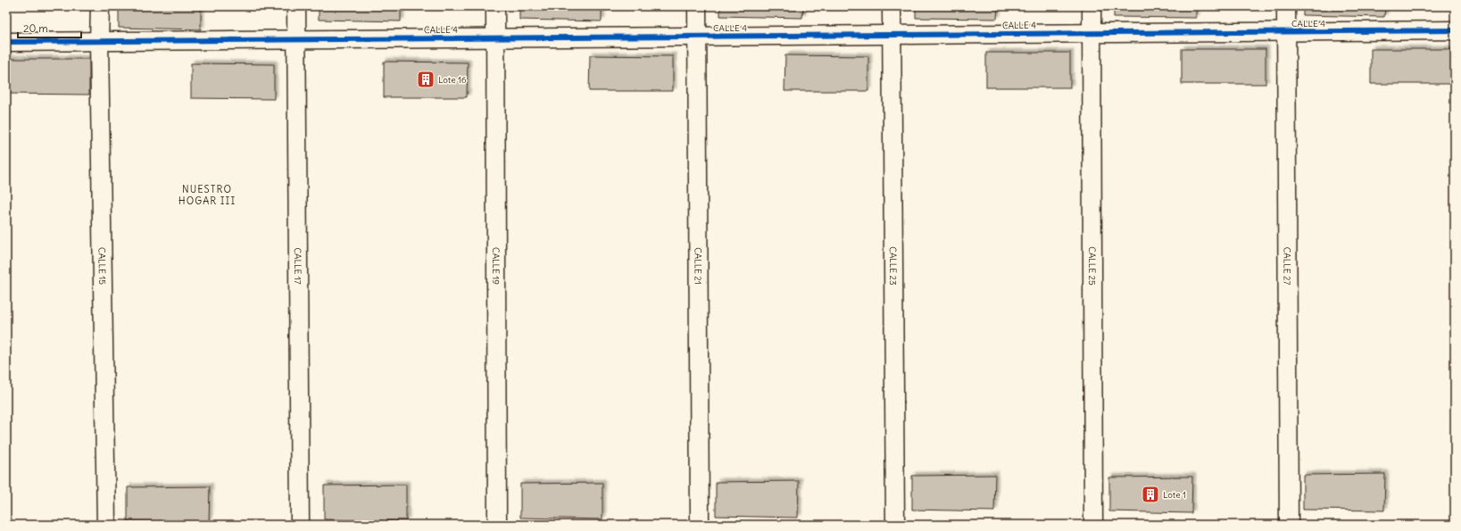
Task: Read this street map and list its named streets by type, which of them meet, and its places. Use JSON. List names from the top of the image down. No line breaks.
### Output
{"streets":{"street":["CALLE 4","CALLE 15","CALLE 17","CALLE 19","CALLE 21","CALLE 25","CALLE 27","CALLE 23"]},"crossings":[["CALLE 4","CALLE 15"],["CALLE 4","CALLE 17"],["CALLE 4","CALLE 19"],["CALLE 4","CALLE 21"],["CALLE 4","CALLE 25"],["CALLE 4","CALLE 27"],["CALLE 4","CALLE 23"]],"districts":["NUESTRO HOGAR III"],"places":{"building":["Lote 16","Lote 1"]},"scale_bar":"20 m"}
